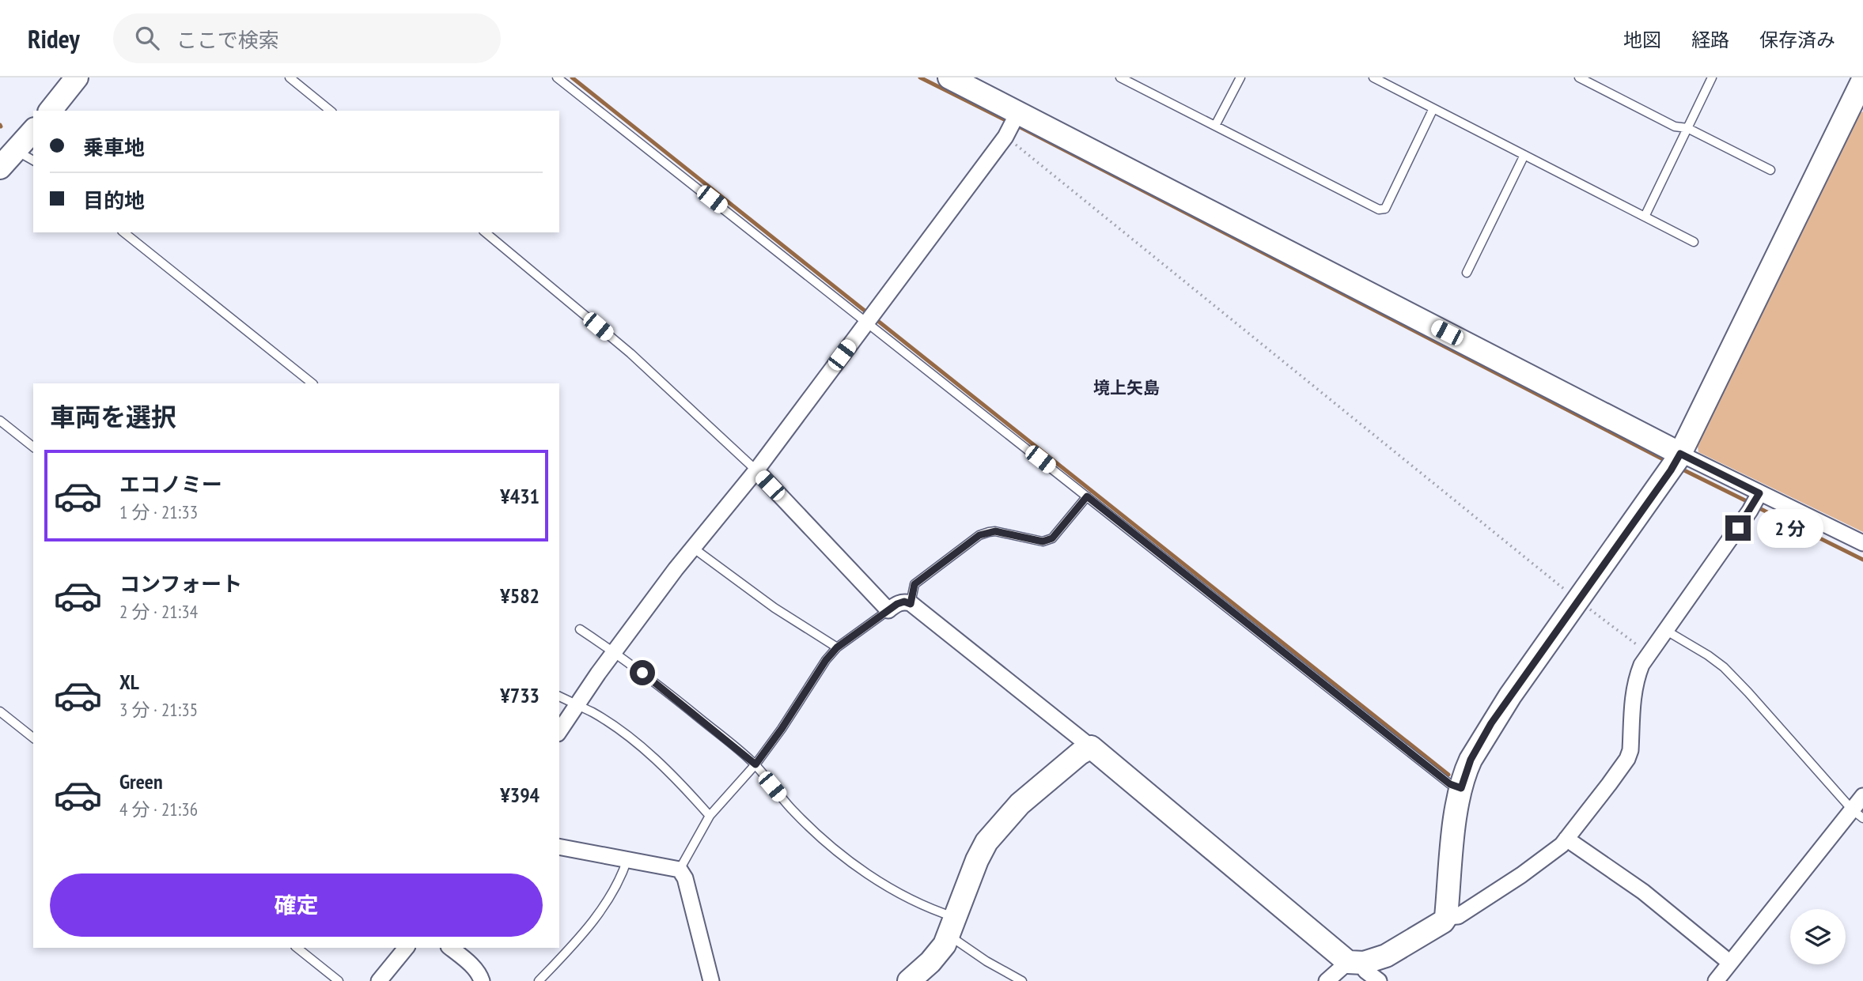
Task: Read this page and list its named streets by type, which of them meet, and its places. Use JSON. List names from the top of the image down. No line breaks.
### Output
{"districts":["境上矢島"],"page":{"header":"Ridey","search":"ここで検索","nav":["地図","経路","保存済み"],"banner":["乗車地","目的地"],"heading":"車両を選択","list":[{"name":"エコノミー","note":"1 分 · 21:33","value":"¥431"},{"name":"コンフォート","note":"2 分 · 21:34","value":"¥582"},{"name":"XL","note":"3 分 · 21:35","value":"¥733"},{"name":"Green","note":"4 分 · 21:36","value":"¥394"}],"bubble":"2 分","buttons":"確定"}}
